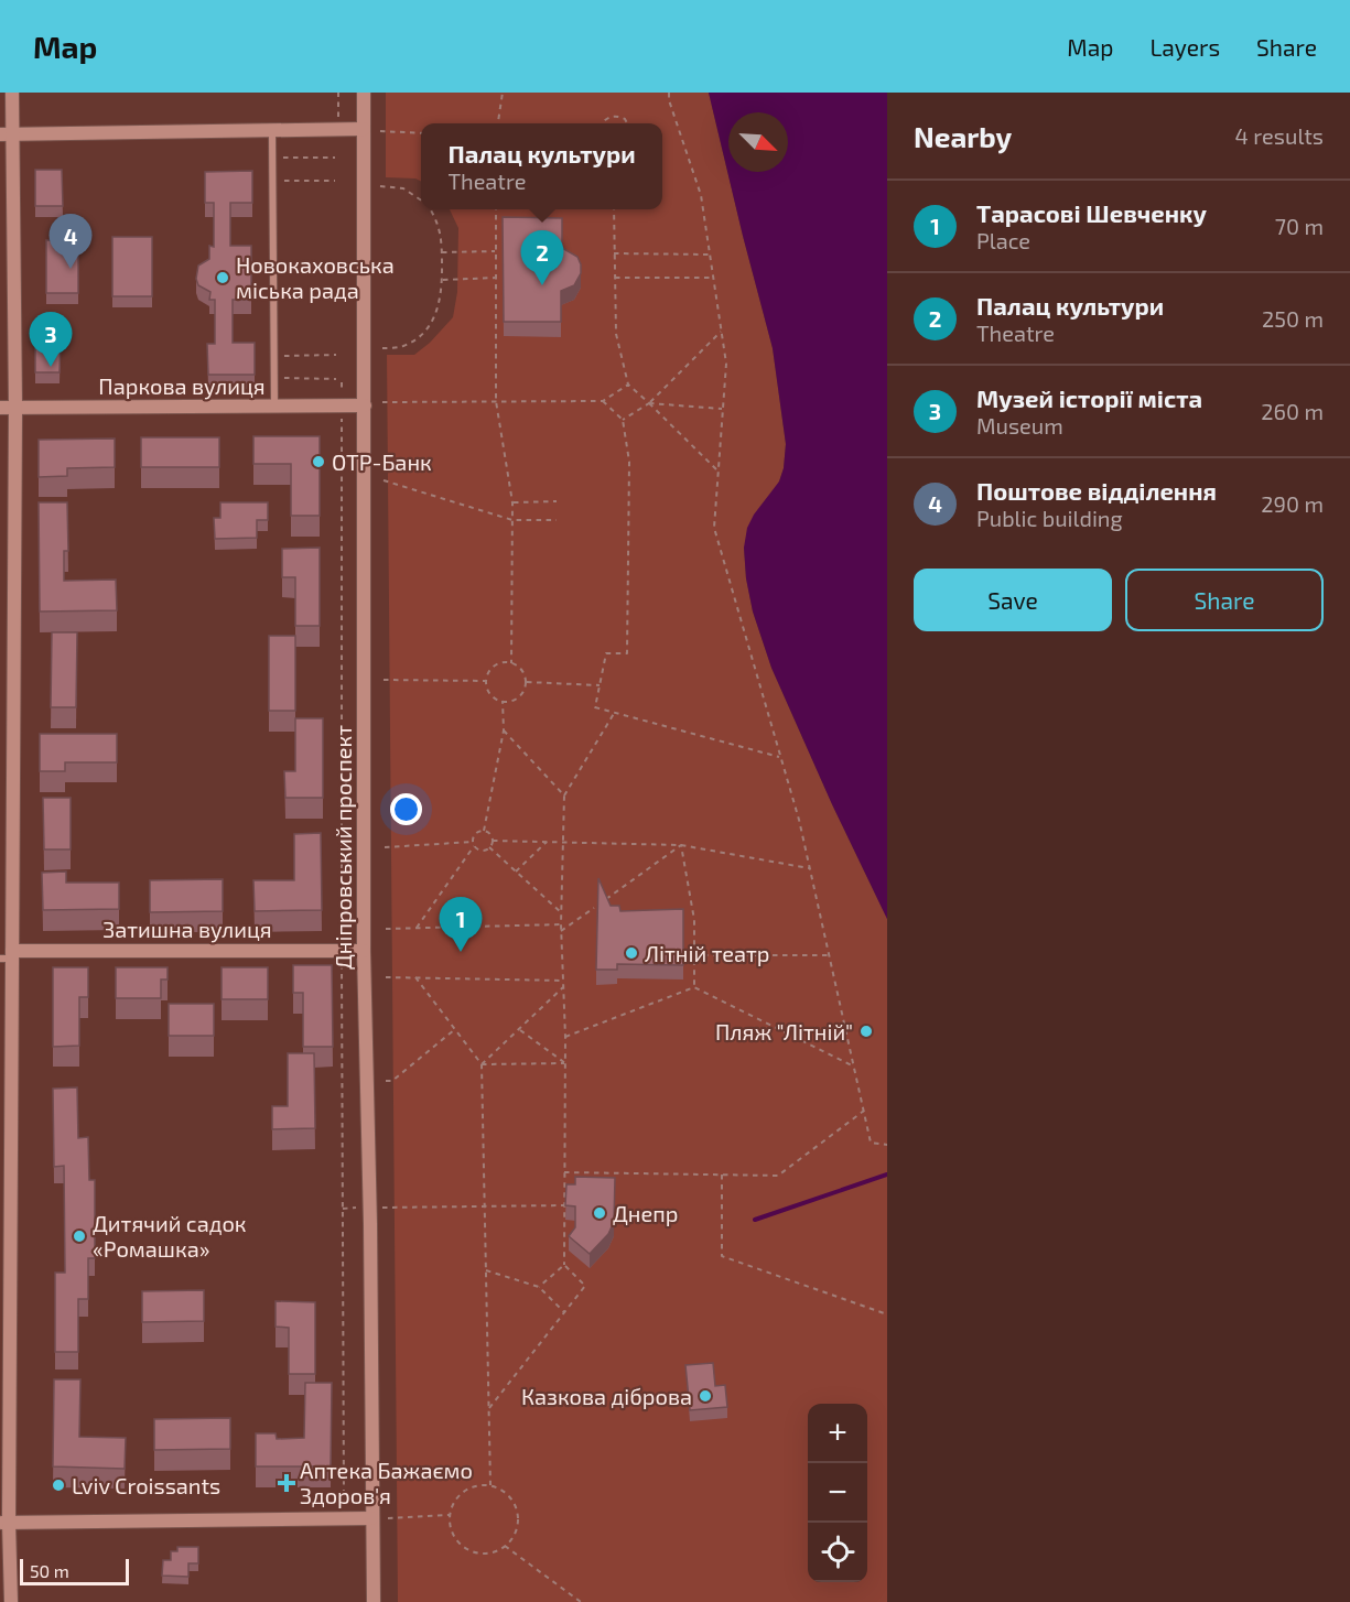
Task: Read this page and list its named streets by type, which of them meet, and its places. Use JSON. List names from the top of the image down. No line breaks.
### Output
{"streets":{"street":["Паркова вулиця","Дніпровський проспект","Затишна вулиця"]},"crossings":[["Паркова вулиця","Дніпровський проспект"],["Дніпровський проспект","Затишна вулиця"]],"places":{"other":["Новокаховська міська рада","ОТР-Банк","Літній театр","Пляж \"Літній\"","Днепр","Дитячий садок «Ромашка»","Казкова дiброва","Lviv Croissants"],"health":["Аптека Бажаємо Здоров'я"]},"scale_bar":"50 m","north":"bottom right","page":{"header":"Map","nav":["Map","Layers","Share"],"heading":["Nearby","4 results"],"popup":["Палац культури","Theatre"],"list":[{"mark":"1","name":"Тарасові Шевченку","note":"Place","value":"70 m"},{"mark":"2","name":"Палац культури","note":"Theatre","value":"250 m"},{"mark":"3","name":"Музей історії міста","note":"Museum","value":"260 m"},{"mark":"4","name":"Поштове відділення","note":"Public building","value":"290 m"}],"pins":["4","2","3","1"],"buttons":["Save","Share"],"map_buttons":["+","−"],"scale":"50 m"}}
